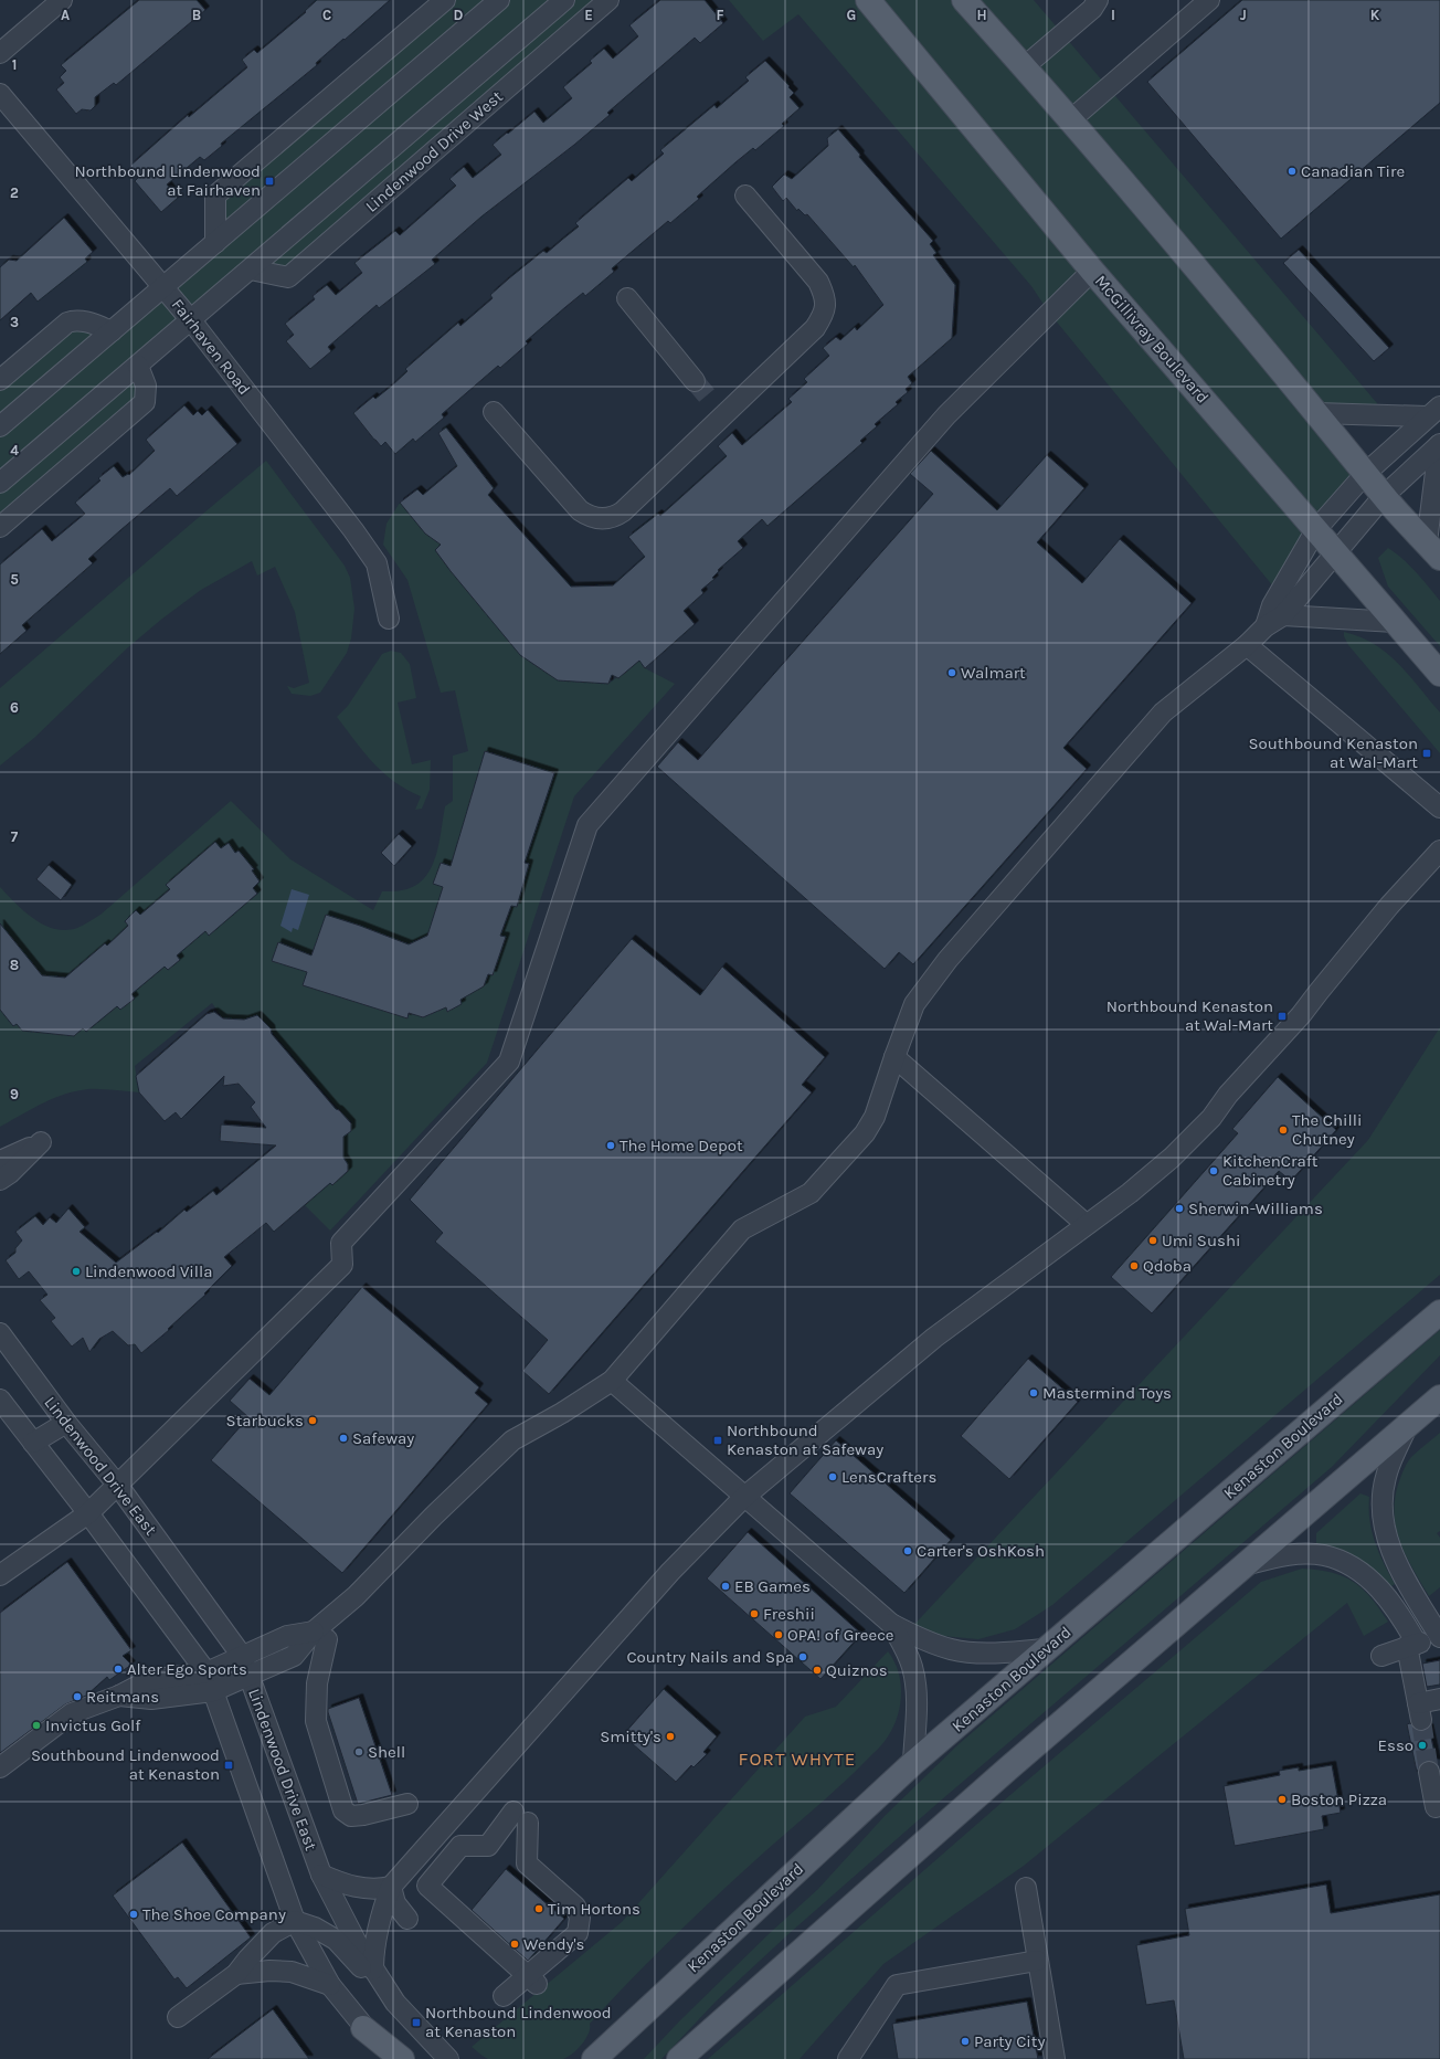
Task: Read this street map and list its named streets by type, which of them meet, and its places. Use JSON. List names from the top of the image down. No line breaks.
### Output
{"streets":{"main road":["McGillivray Boulevard","Kenaston Boulevard"],"street":["Lindenwood Drive West","Fairhaven Road","Lindenwood Drive East"]},"crossings":[["Lindenwood Drive West","Fairhaven Road"]],"districts":["FORT WHYTE"],"places":{"other":["Canadian Tire","Walmart","The Chilli Chutney","The Home Depot","KitchenCraft Cabinetry","Sherwin-Williams","Umi Sushi","Qdoba","Lindenwood Villa","Mastermind Toys","Starbucks","Safeway","LensCrafters","Carter's OshKosh","EB Games","Freshii","OPA! of Greece","Country Nails and Spa","Alter Ego Sports","Quiznos","Reitmans","Invictus Golf","Smitty's","Esso","Shell","Boston Pizza","Tim Hortons","The Shoe Company","Wendy's","Party City"],"transit":["Northbound Lindenwood at Fairhaven","Southbound Kenaston at Wal-Mart","Northbound Kenaston at Wal-Mart","Northbound Kenaston at Safeway","Southbound Lindenwood at Kenaston","Northbound Lindenwood at Kenaston"]},"grid":{"columns":["A","B","C","D","E","F","G","H","I","J","K"],"rows":["1","2","3","4","5","6","7","8","9"]}}
